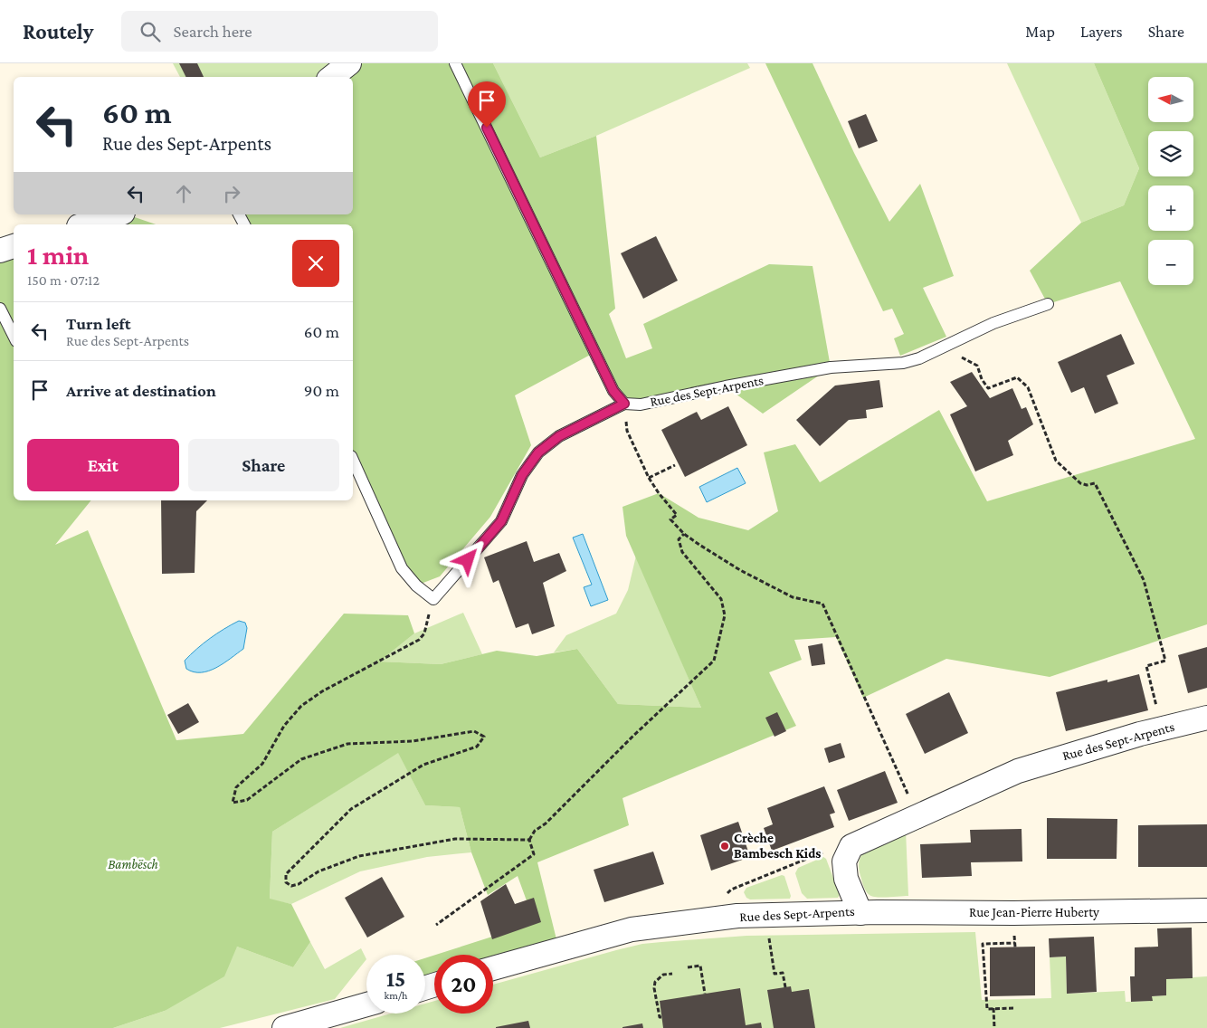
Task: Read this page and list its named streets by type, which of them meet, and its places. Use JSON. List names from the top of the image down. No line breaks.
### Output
{"streets":{"street":["Rue des Sept-Arpents","Rue Jean-Pierre Huberty"]},"crossings":[["Rue des Sept-Arpents","Rue Jean-Pierre Huberty"]],"parks":["Bambësch"],"places":["Crèche Bambesch Kids"],"north":"left","page":{"header":"Routely","search":"Search here","nav":["Map","Layers","Share"],"map_buttons":["+","−"],"turn":["60 m","Rue des Sept-Arpents"],"heading":["1 min","150 m · 07:12"],"list":[{"name":"Turn left","note":"Rue des Sept-Arpents","value":"60 m"},{"name":"Arrive at destination","value":"90 m"}],"buttons":["Exit","Share"],"speed":"15 km/h","limit":"20"}}
